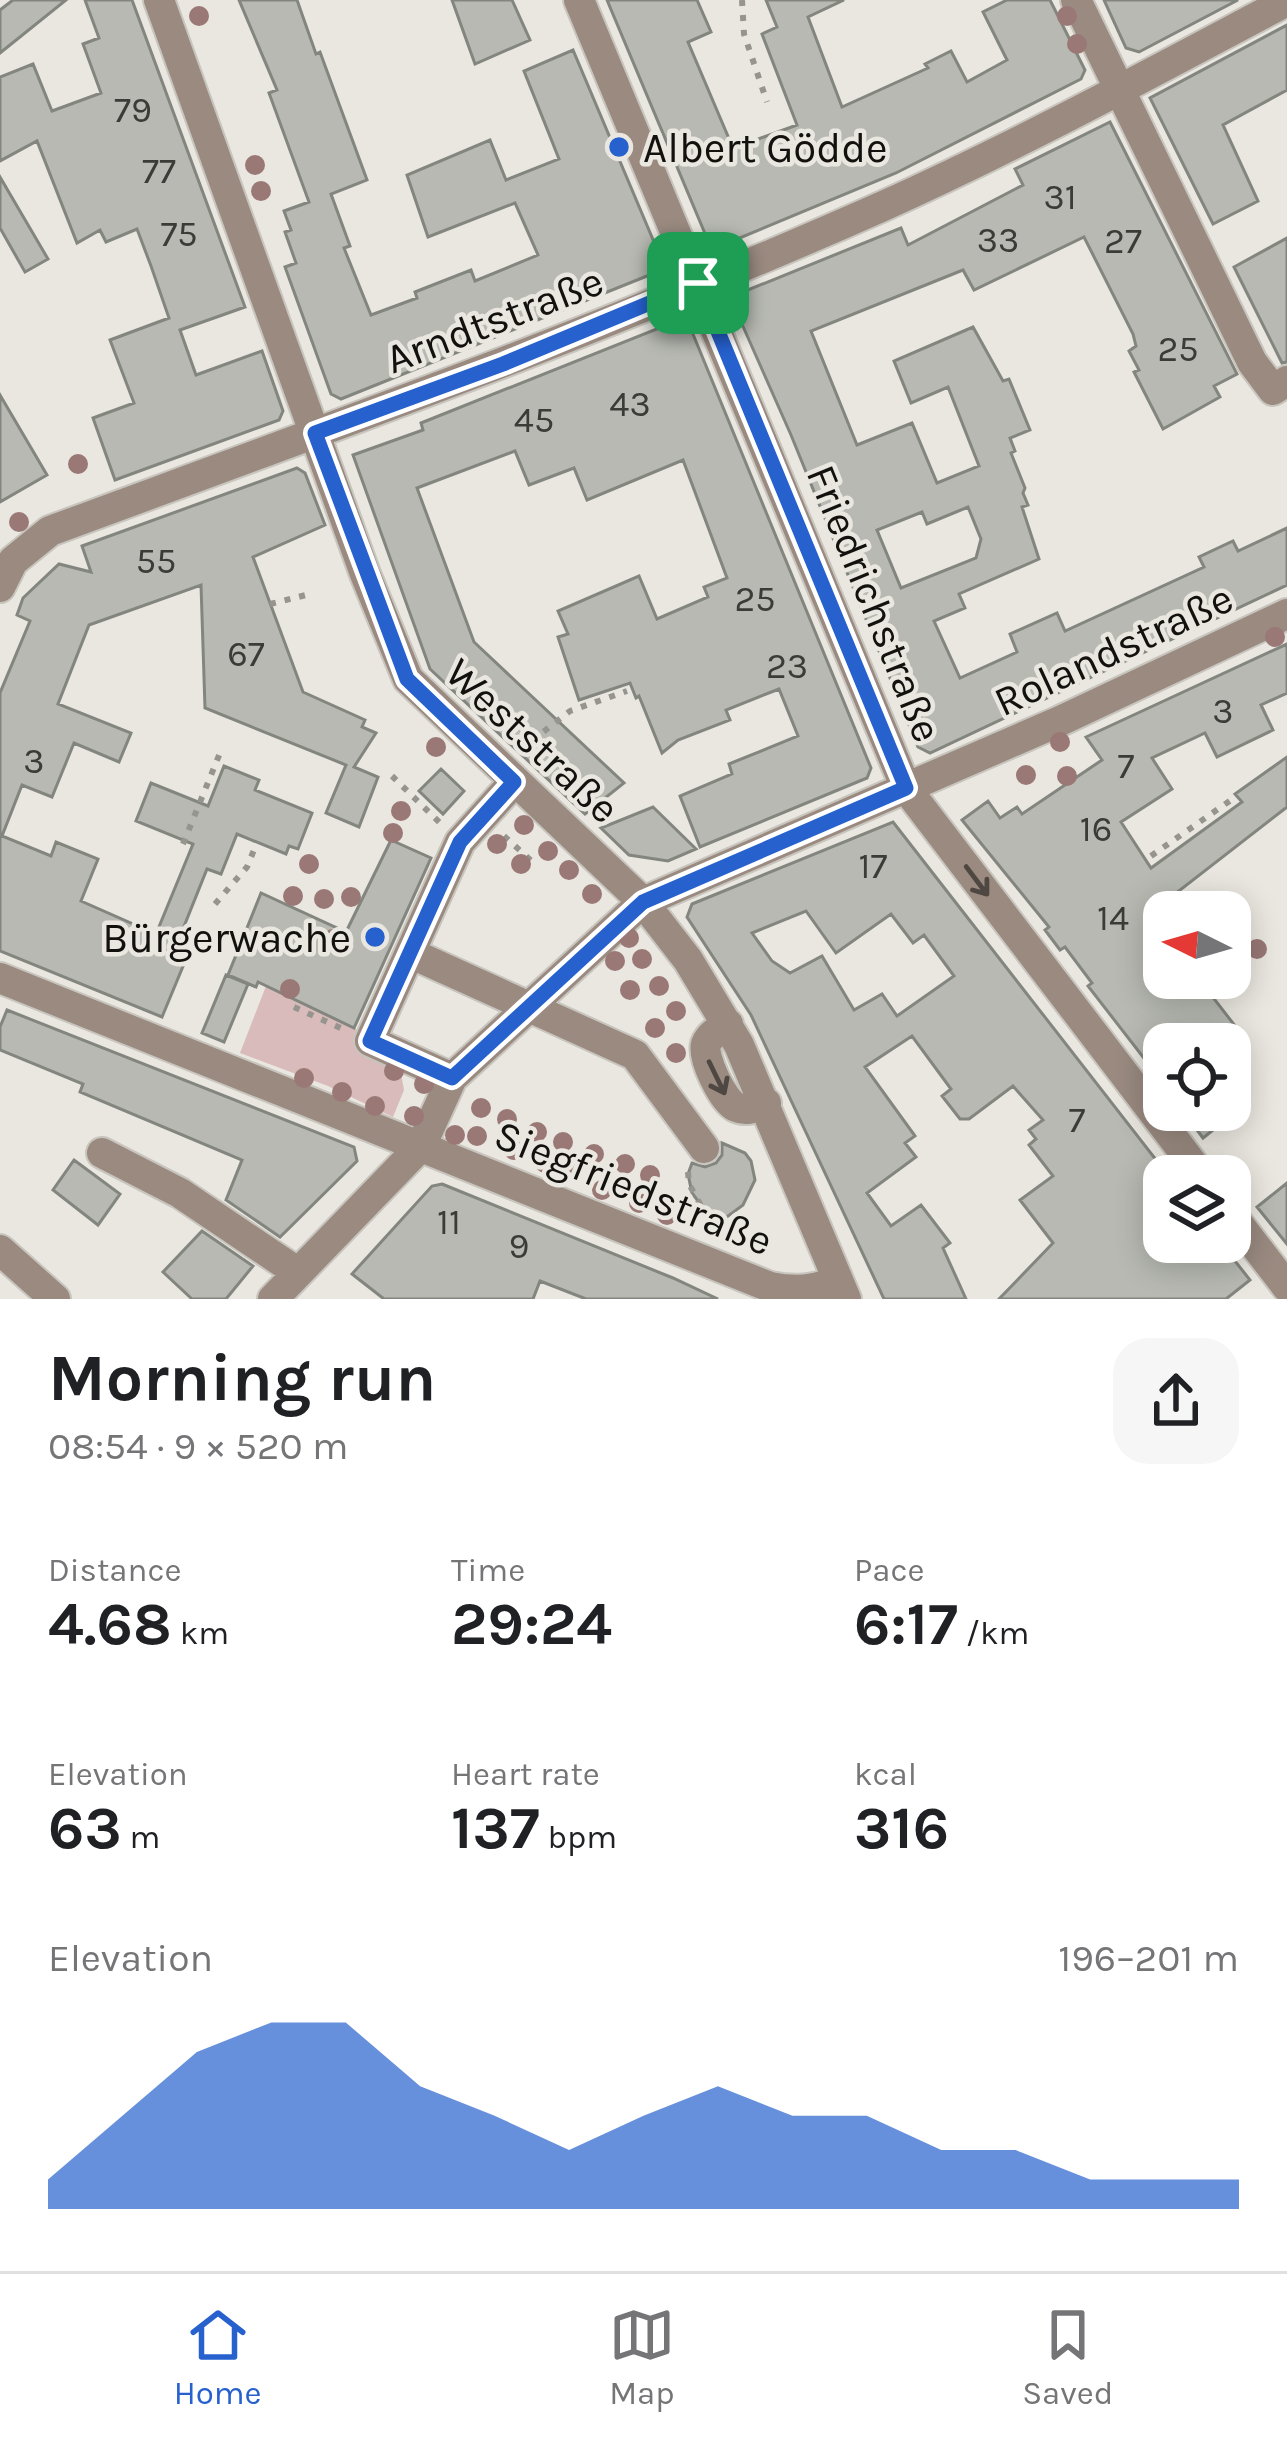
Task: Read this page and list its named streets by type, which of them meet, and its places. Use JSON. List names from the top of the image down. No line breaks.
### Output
{"streets":{"street":["Arndtstraße","Friedrichstraße","Rolandstraße","Weststraße","Siegfriedstraße"]},"crossings":[["Arndtstraße","Friedrichstraße"],["Arndtstraße","Weststraße"],["Friedrichstraße","Rolandstraße"],["Rolandstraße","Weststraße"],["Weststraße","Siegfriedstraße"]],"one_way":["Friedrichstraße"],"places":["Albert Gödde","Bürgerwache"],"house_numbers":["79","77","31","75","33","27","25","43","45","55","25","67","23","3","3","7","16","17","14","7","11","9"],"north":"left","page":{"heading":["Morning run","08:54 · 9 × 520 m"],"stats":[["Distance","4.68 km"],["Time","29:24"],["Pace","6:17 /km"],["Elevation","63 m"],["Heart rate","137 bpm"],["kcal","316"]],"chart":["Elevation","196–201 m"],"tabs":["Home","Map","Saved"]}}
